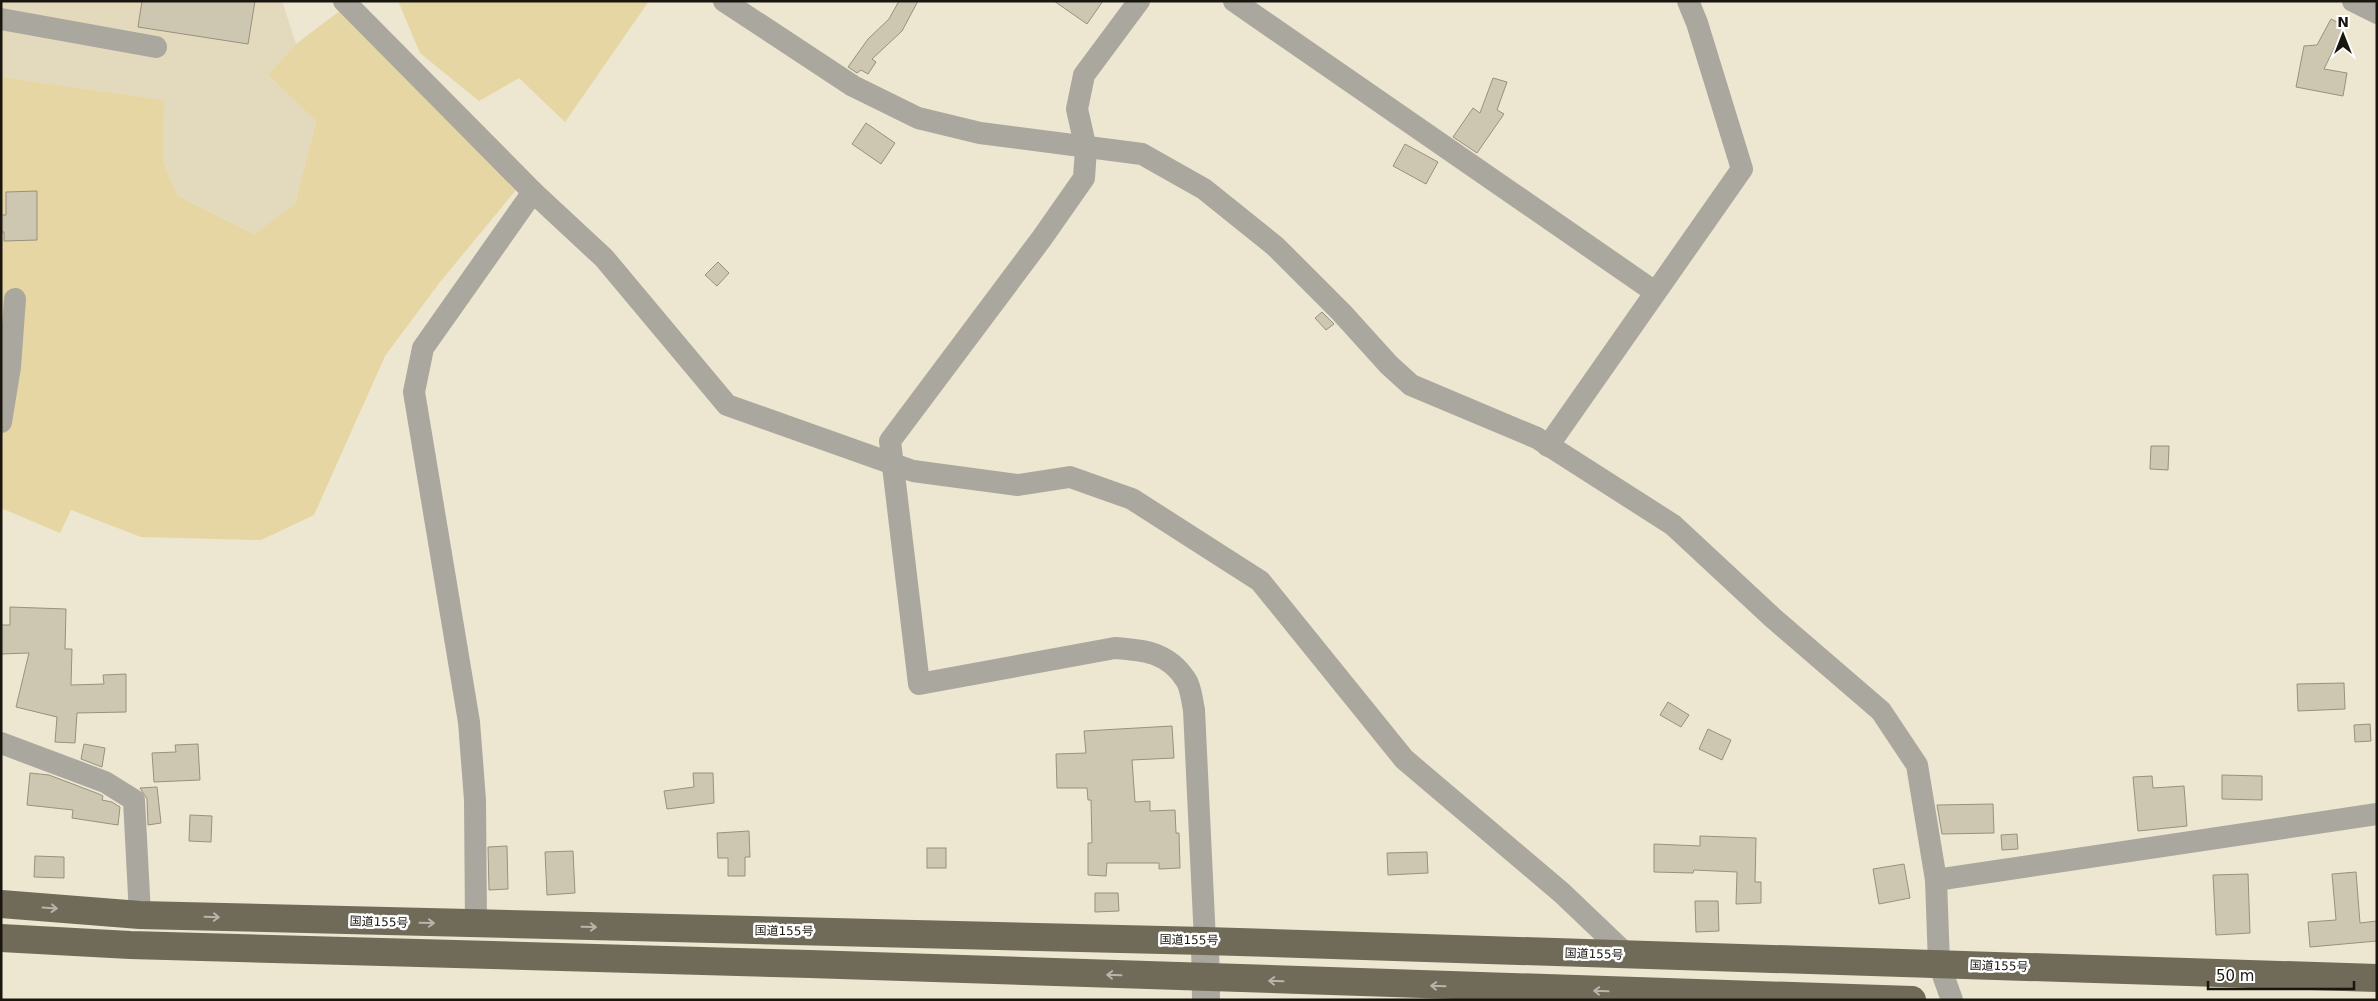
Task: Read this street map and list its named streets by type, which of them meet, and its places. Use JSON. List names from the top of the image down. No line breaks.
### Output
{"streets":{"highway":["国道155号"]},"scale_bar":"50 m","north":"top"}
